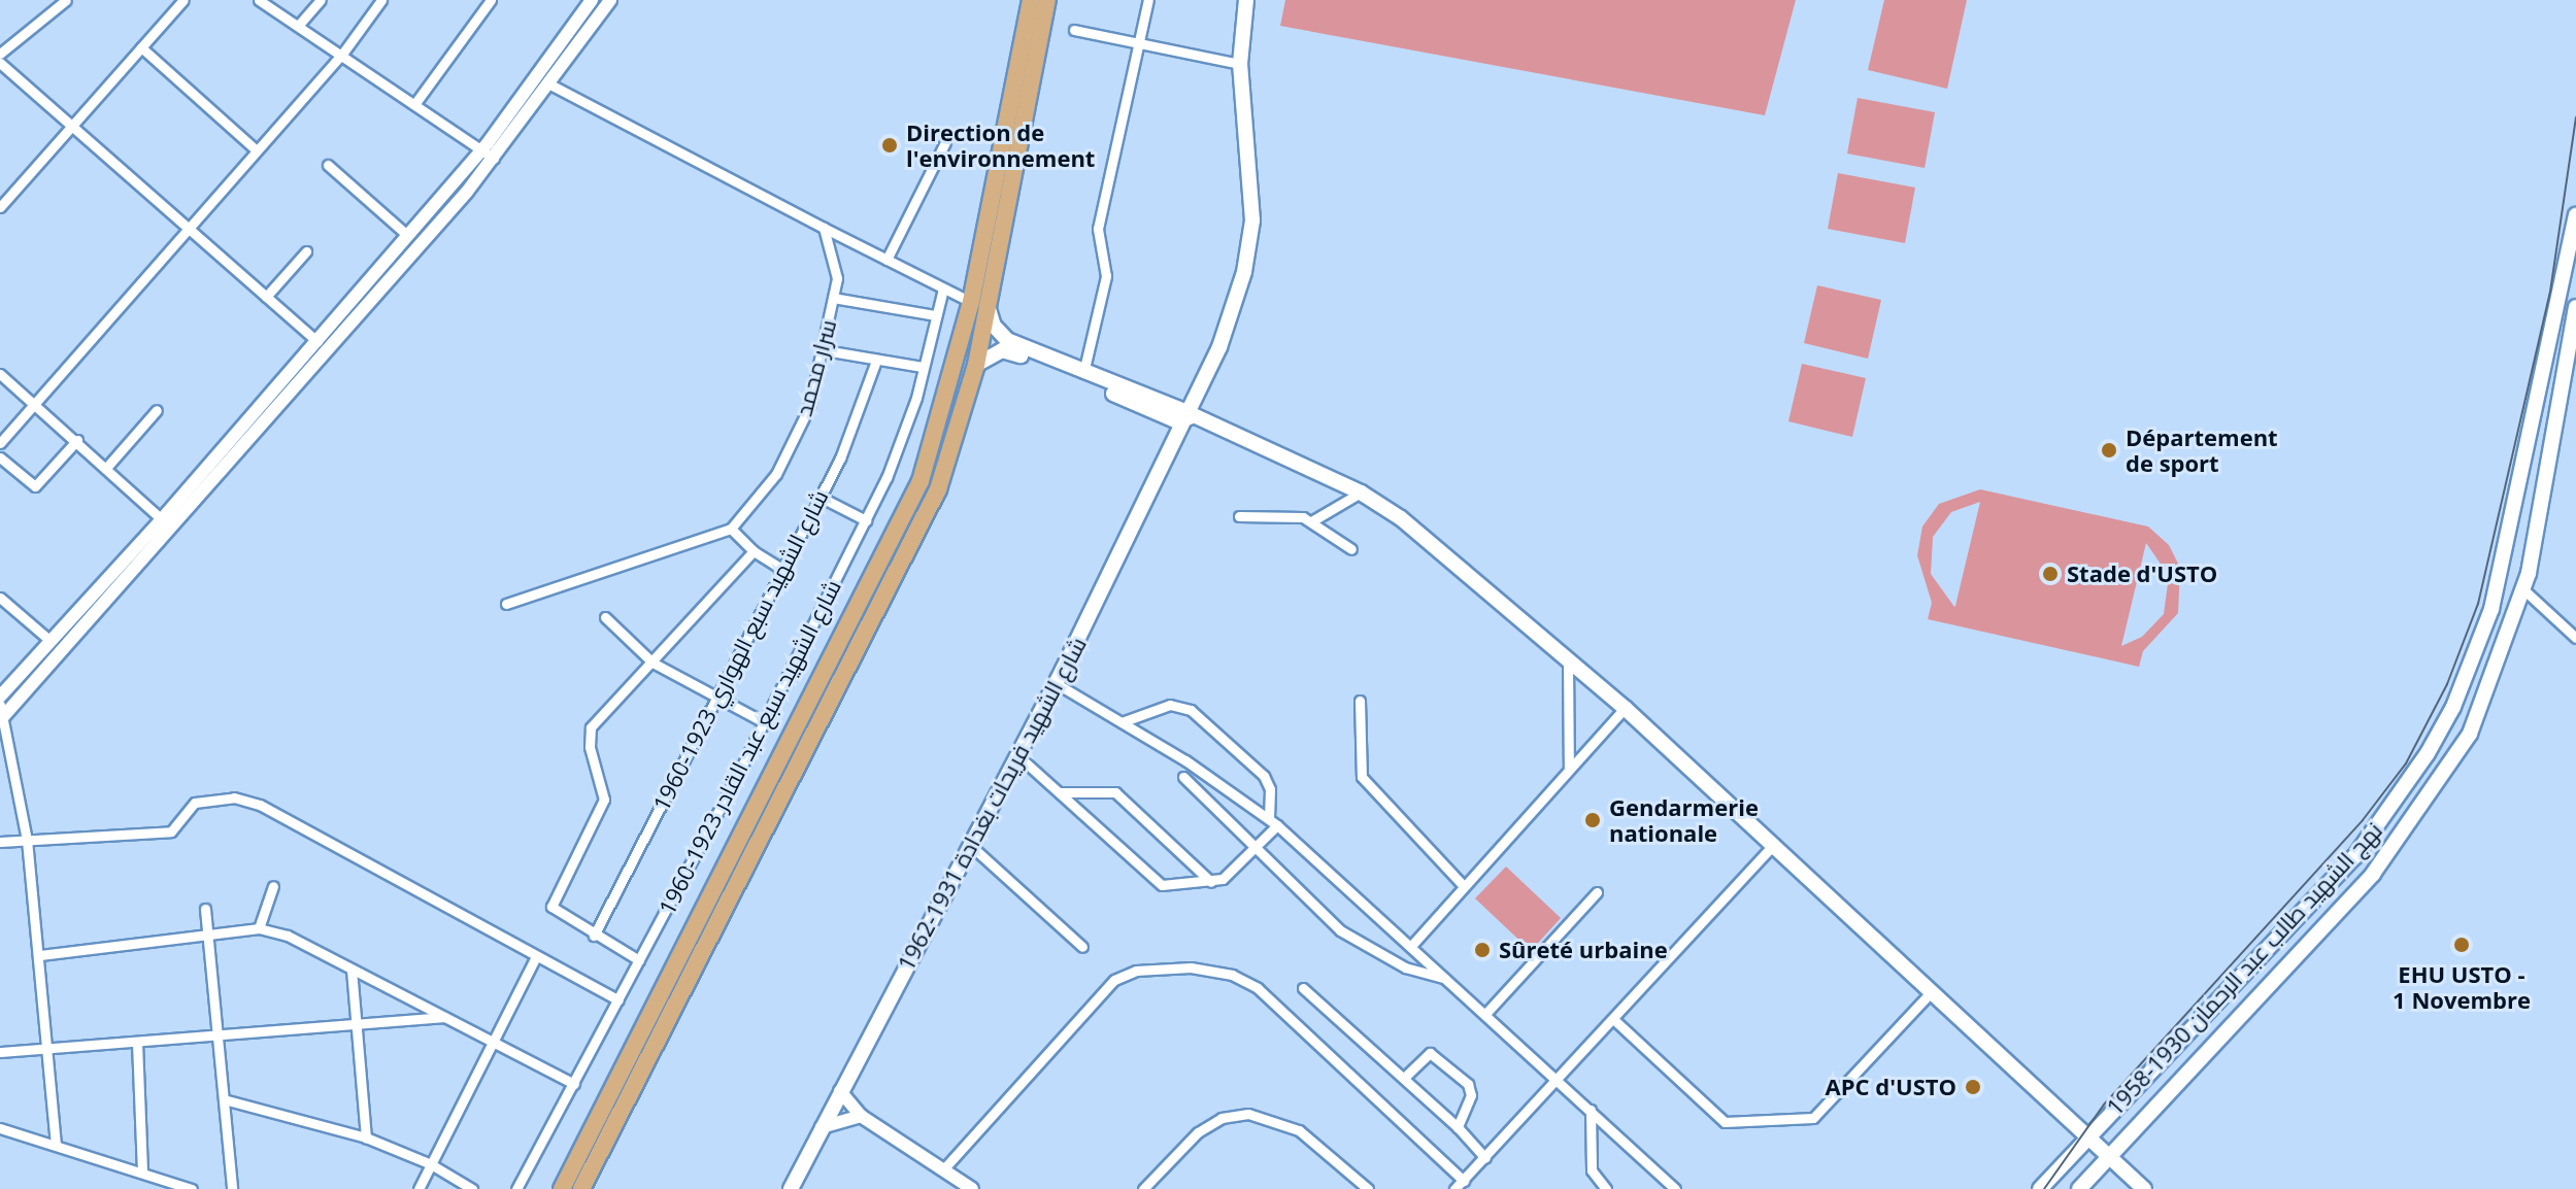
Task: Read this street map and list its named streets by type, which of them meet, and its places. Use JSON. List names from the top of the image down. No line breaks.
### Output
{"streets":{"main road":["شارع الشهيد فريحات بغدادة 1931-1962","نهج الشهيد طالب عبد الرحمان 1930-1958"],"street":["سرار محمد","شارع الشهيد سبع الهواري 1923-1960","شارع الشهيد سبع عبد القادر 1923-1960"]},"places":["Direction de l'environnement","Département de sport","Stade d'USTO","Gendarmerie nationale","EHU USTO - 1 Novembre","Sûreté urbaine","APC d'USTO"]}
